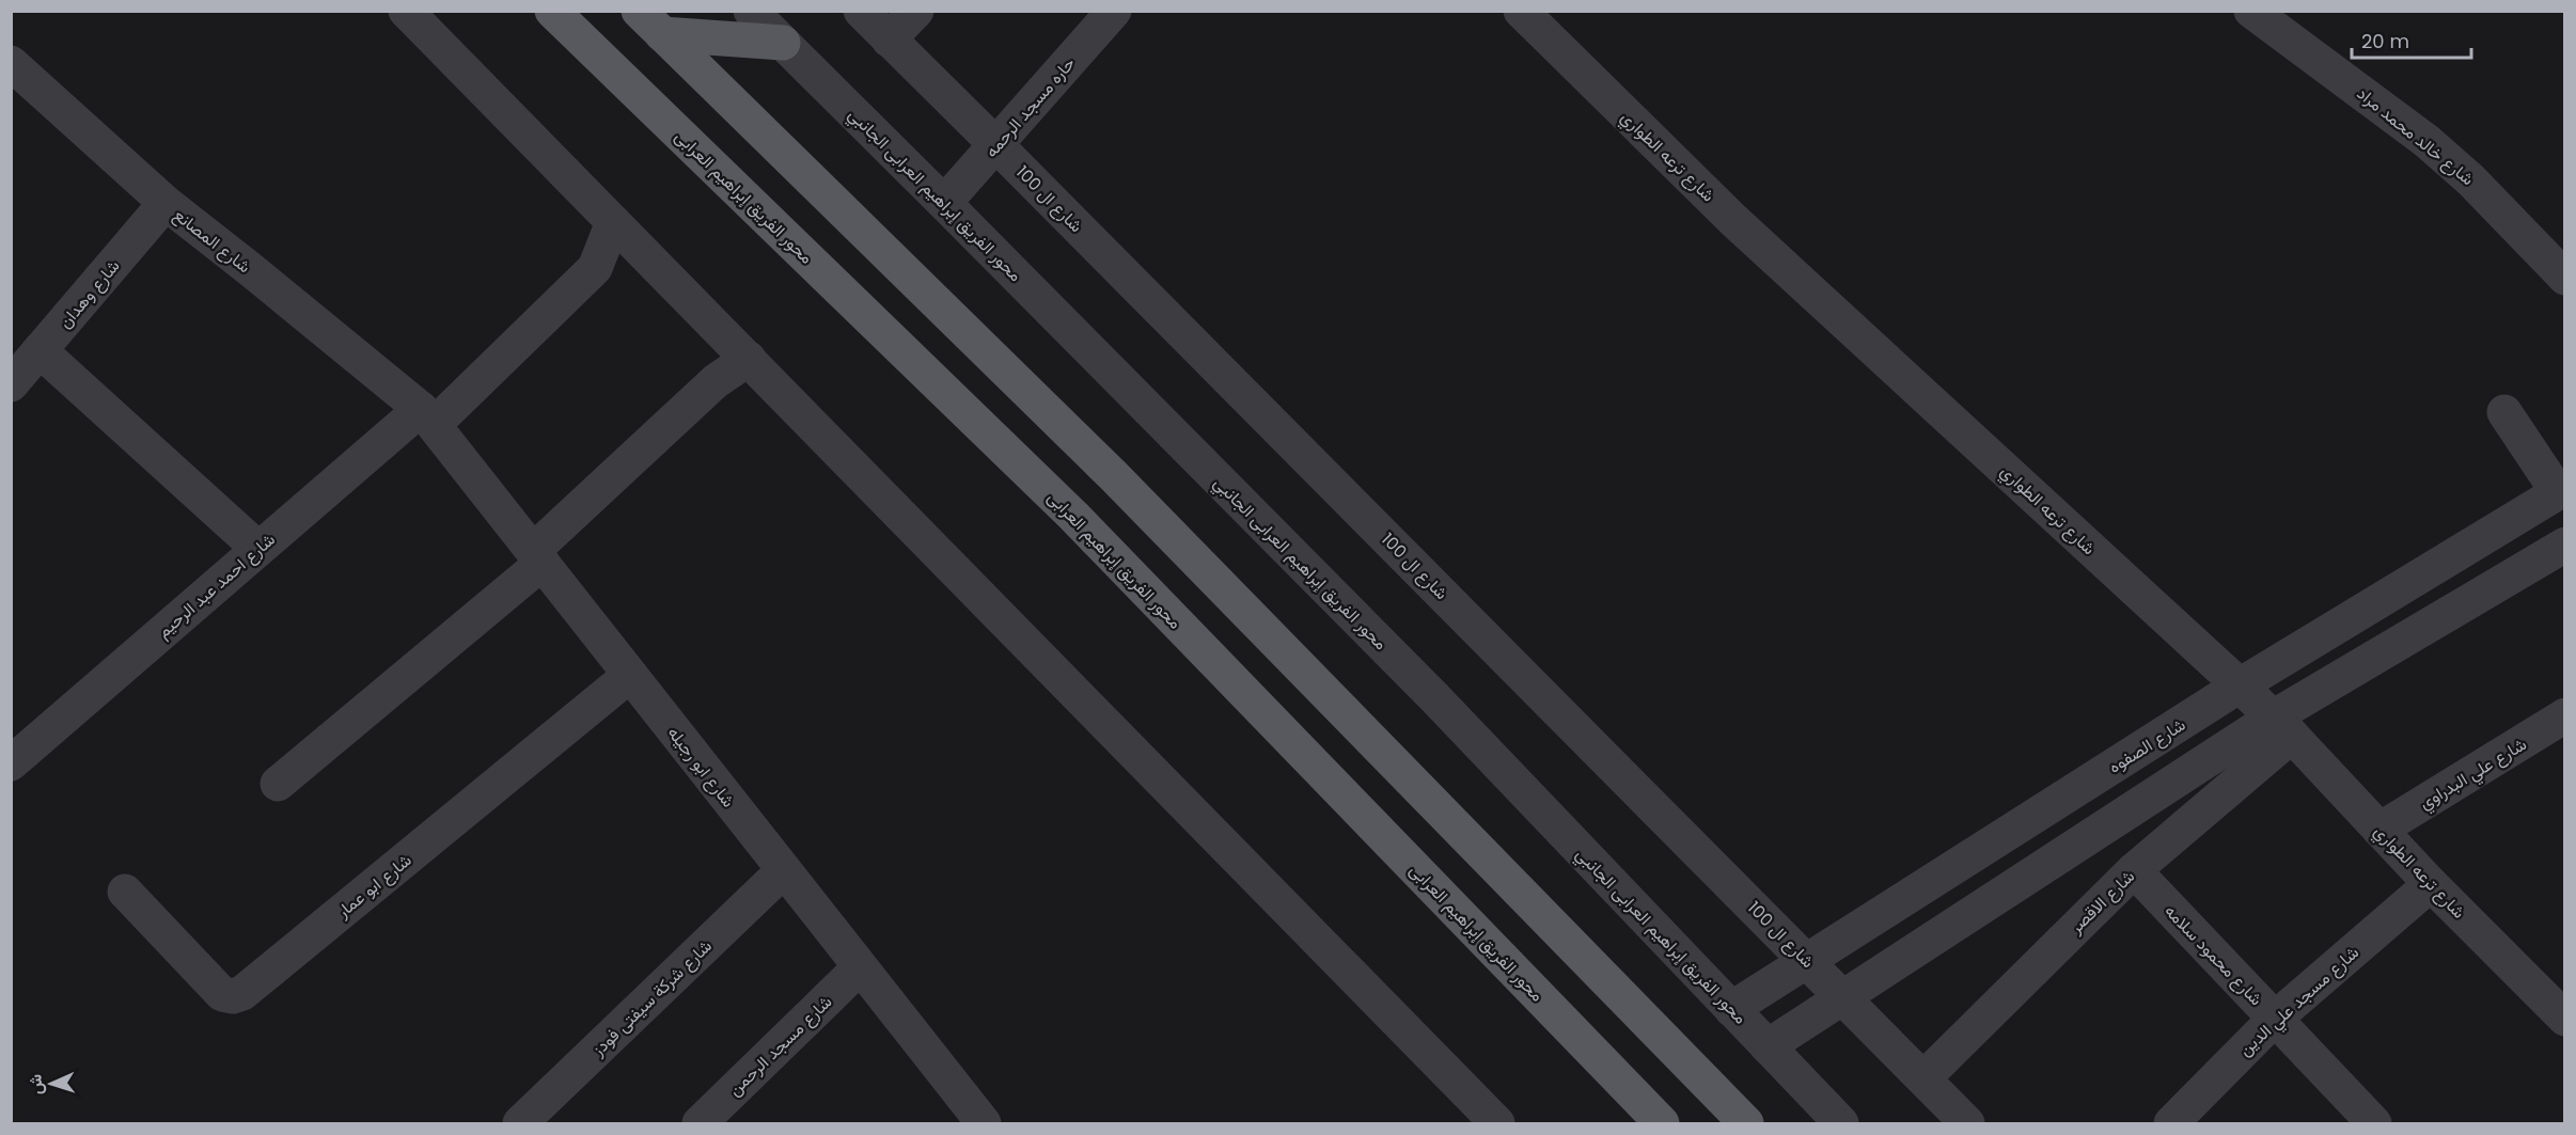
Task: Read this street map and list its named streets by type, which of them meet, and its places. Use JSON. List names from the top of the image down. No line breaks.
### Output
{"streets":{"main road":["محور الفريق إبراهيم العرابى"],"street":["حاره مسجد الرحمه","شارع خالد محمد مراد","شارع ترعه الطواري","محور الفريق إبراهيم العرابى الجانبي","شارع ال 100","شارع المصانع","شارع وهدان","شارع احمد عبد الرحيم","شارع الصفوه","شارع ابو رجيله","شارع علي البدراوي","شارع ابو عمار","شارع الاقصر","شارع محمود سلامه","شارع شركة سيفتى فودز","شارع مسجد علي الدين","شارع مسجد الرحمن"]},"crossings":[["حاره مسجد الرحمه","محور الفريق إبراهيم العرابى الجانبي"],["حاره مسجد الرحمه","شارع ال 100"],["شارع ترعه الطواري","شارع الصفوه"],["شارع ترعه الطواري","شارع علي البدراوي"],["شارع ترعه الطواري","شارع الاقصر"],["شارع ترعه الطواري","شارع مسجد علي الدين"],["محور الفريق إبراهيم العرابى الجانبي","شارع الصفوه"],["شارع ال 100","شارع الصفوه"],["شارع ال 100","شارع الاقصر"],["شارع المصانع","شارع وهدان"],["شارع المصانع","شارع احمد عبد الرحيم"],["شارع المصانع","شارع ابو رجيله"],["شارع احمد عبد الرحيم","شارع ابو رجيله"],["شارع ابو رجيله","شارع ابو عمار"],["شارع ابو رجيله","شارع شركة سيفتى فودز"],["شارع ابو رجيله","شارع مسجد الرحمن"],["شارع الاقصر","شارع محمود سلامه"],["شارع محمود سلامه","شارع مسجد علي الدين"]],"scale_bar":"20 m","north":"left"}
